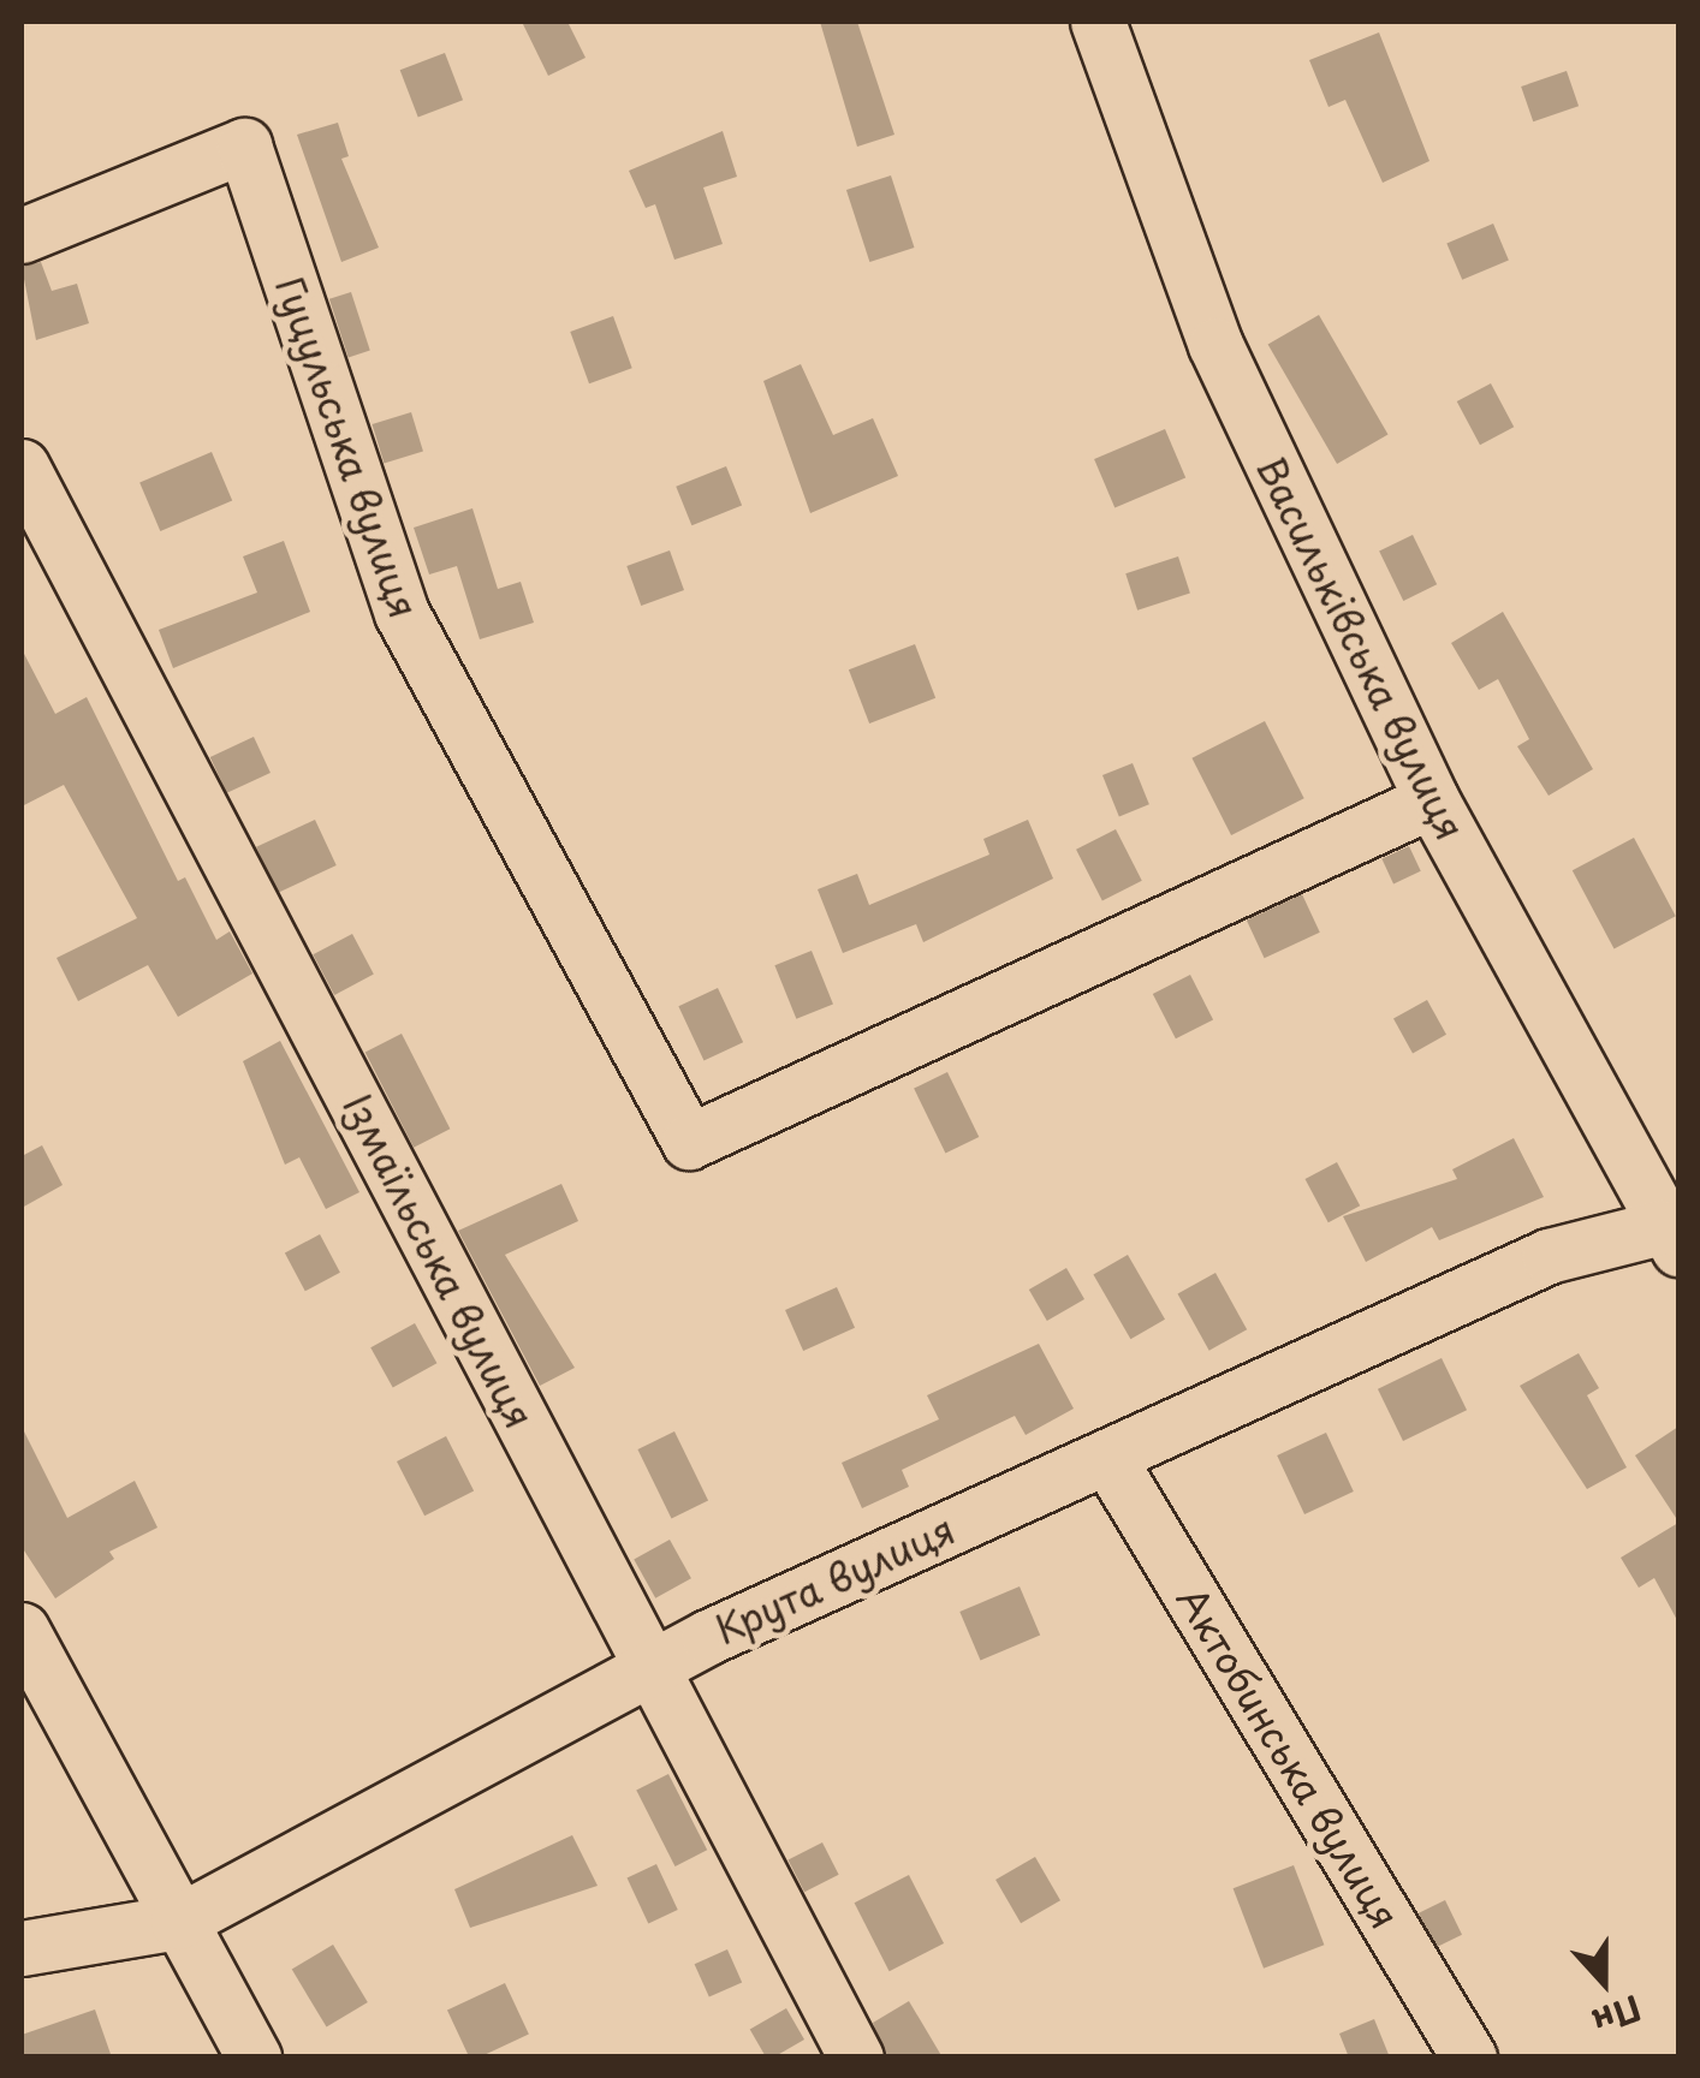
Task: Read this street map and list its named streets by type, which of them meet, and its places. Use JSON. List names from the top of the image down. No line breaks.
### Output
{"streets":{"street":["Гуцульська вулиця","Васильківська вулиця","Ізмаїльська вулиця","Крута вулиця","Актобинська вулиця"]},"crossings":[["Гуцульська вулиця","Васильківська вулиця"],["Васильківська вулиця","Крута вулиця"],["Ізмаїльська вулиця","Крута вулиця"],["Крута вулиця","Актобинська вулиця"]],"north":"bottom"}
